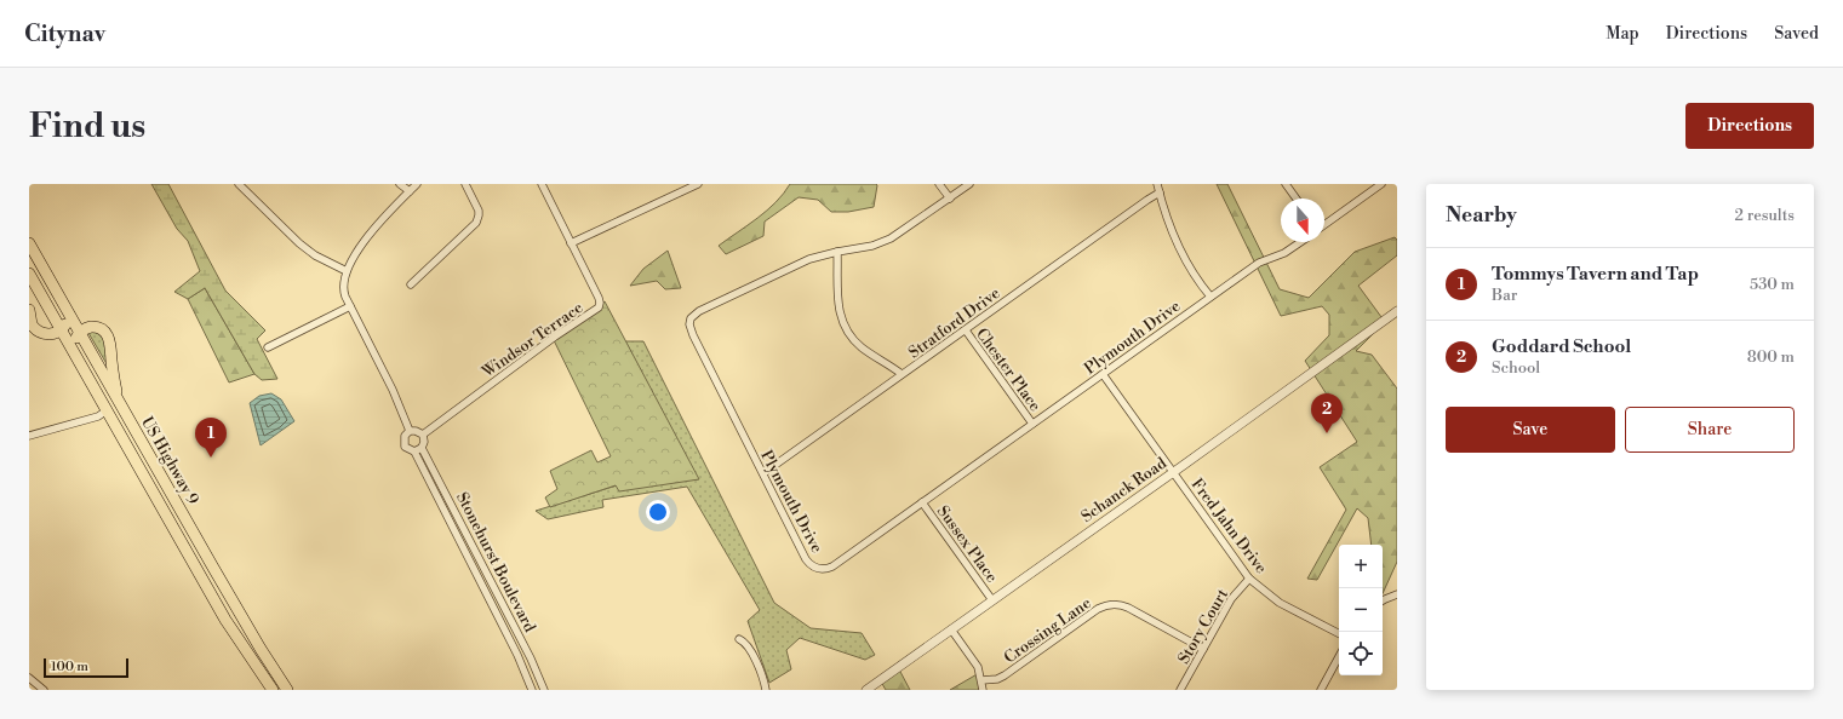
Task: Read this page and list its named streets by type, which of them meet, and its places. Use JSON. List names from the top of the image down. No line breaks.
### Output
{"streets":{"highway":["US Highway 9"],"street":["Stratford Drive","Plymouth Drive","Windsor Terrace","Chester Place","Schanck Road","Fred Jahn Drive","Sussex Place","Stonehurst Boulevard","Story Court","Crossing Lane"]},"crossings":[["Stratford Drive","Plymouth Drive"],["Stratford Drive","Chester Place"],["Plymouth Drive","Chester Place"],["Plymouth Drive","Fred Jahn Drive"],["Plymouth Drive","Sussex Place"],["Windsor Terrace","Stonehurst Boulevard"],["Schanck Road","Fred Jahn Drive"],["Schanck Road","Sussex Place"],["Fred Jahn Drive","Story Court"],["Story Court","Crossing Lane"]],"scale_bar":"100 m","north":"bottom","page":{"header":"Citynav","nav":["Map","Directions","Saved"],"buttons":["Directions",["Save","Share"]],"title":"Find us","heading":["Nearby","2 results"],"list":[{"mark":"1","name":"Tommys Tavern and Tap","note":"Bar","value":"530 m"},{"mark":"2","name":"Goddard School","note":"School","value":"800 m"}],"pins":["2","1"],"map_buttons":["+","−"],"scale":"100 m"}}
